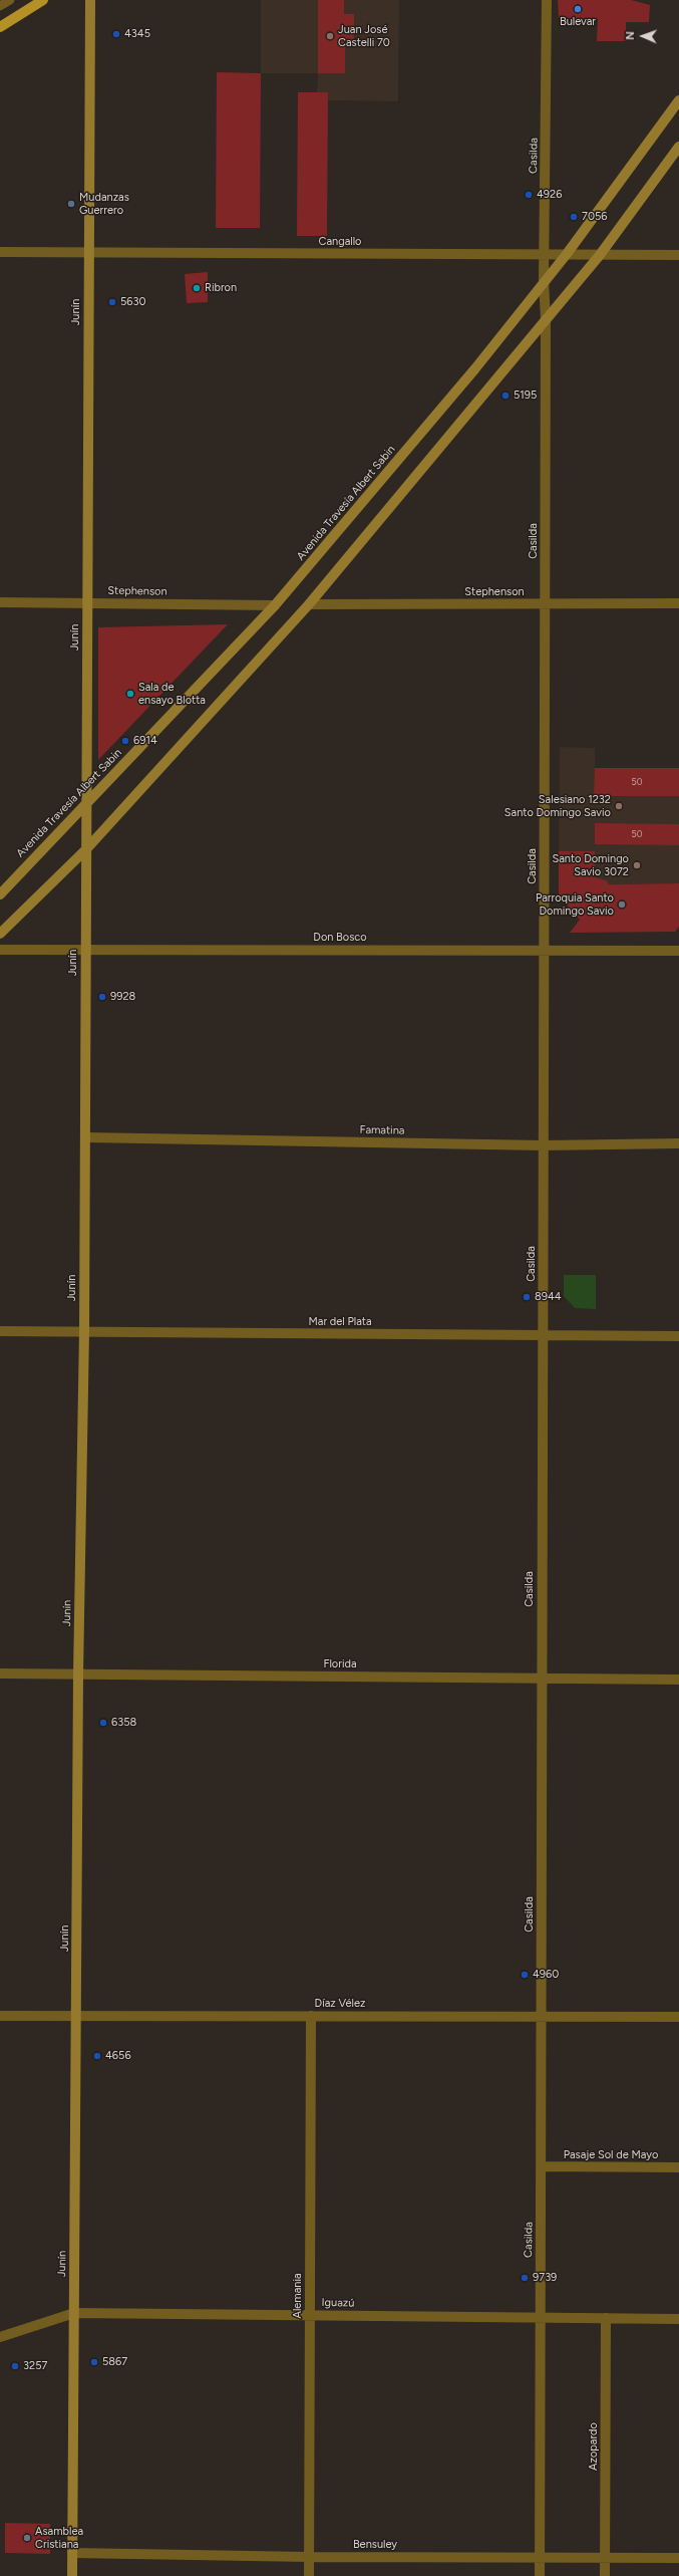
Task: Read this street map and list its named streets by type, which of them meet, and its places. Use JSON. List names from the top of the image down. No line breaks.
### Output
{"streets":{"main road":["Junín","Avenida Travesía Albert Sabin"],"street":["Casilda","Cangallo","Stephenson","Don Bosco","Famatina","Mar del Plata","Florida","Díaz Vélez","Pasaje Sol de Mayo","Alemania","Iguazú","Azopardo","Bensuley"]},"crossings":[["Casilda","Cangallo"],["Casilda","Avenida Travesía Albert Sabin"],["Casilda","Stephenson"],["Casilda","Don Bosco"],["Casilda","Famatina"],["Casilda","Mar del Plata"],["Casilda","Florida"],["Casilda","Díaz Vélez"],["Casilda","Pasaje Sol de Mayo"],["Casilda","Iguazú"],["Casilda","Bensuley"],["Cangallo","Junín"],["Cangallo","Avenida Travesía Albert Sabin"],["Junín","Avenida Travesía Albert Sabin"],["Junín","Stephenson"],["Junín","Don Bosco"],["Junín","Famatina"],["Junín","Mar del Plata"],["Junín","Florida"],["Junín","Díaz Vélez"],["Junín","Iguazú"],["Junín","Bensuley"],["Avenida Travesía Albert Sabin","Stephenson"],["Díaz Vélez","Alemania"],["Alemania","Iguazú"],["Alemania","Bensuley"],["Iguazú","Azopardo"],["Azopardo","Bensuley"]],"places":["Bulevar","4345","Juan José Castelli 70","4926","Mudanzas Guerrero","7056","Ribron","5630","5195","Sala de ensayo Blotta","6914","Salesiano 1232 Santo Domingo Savio","Santo Domingo Savio 3072","Parroquia Santo Domingo Savio","9928","8944","6358","4960","4656","9739","5867","3257","Asamblea Cristiana"],"house_numbers":["50","50"],"north":"left"}
